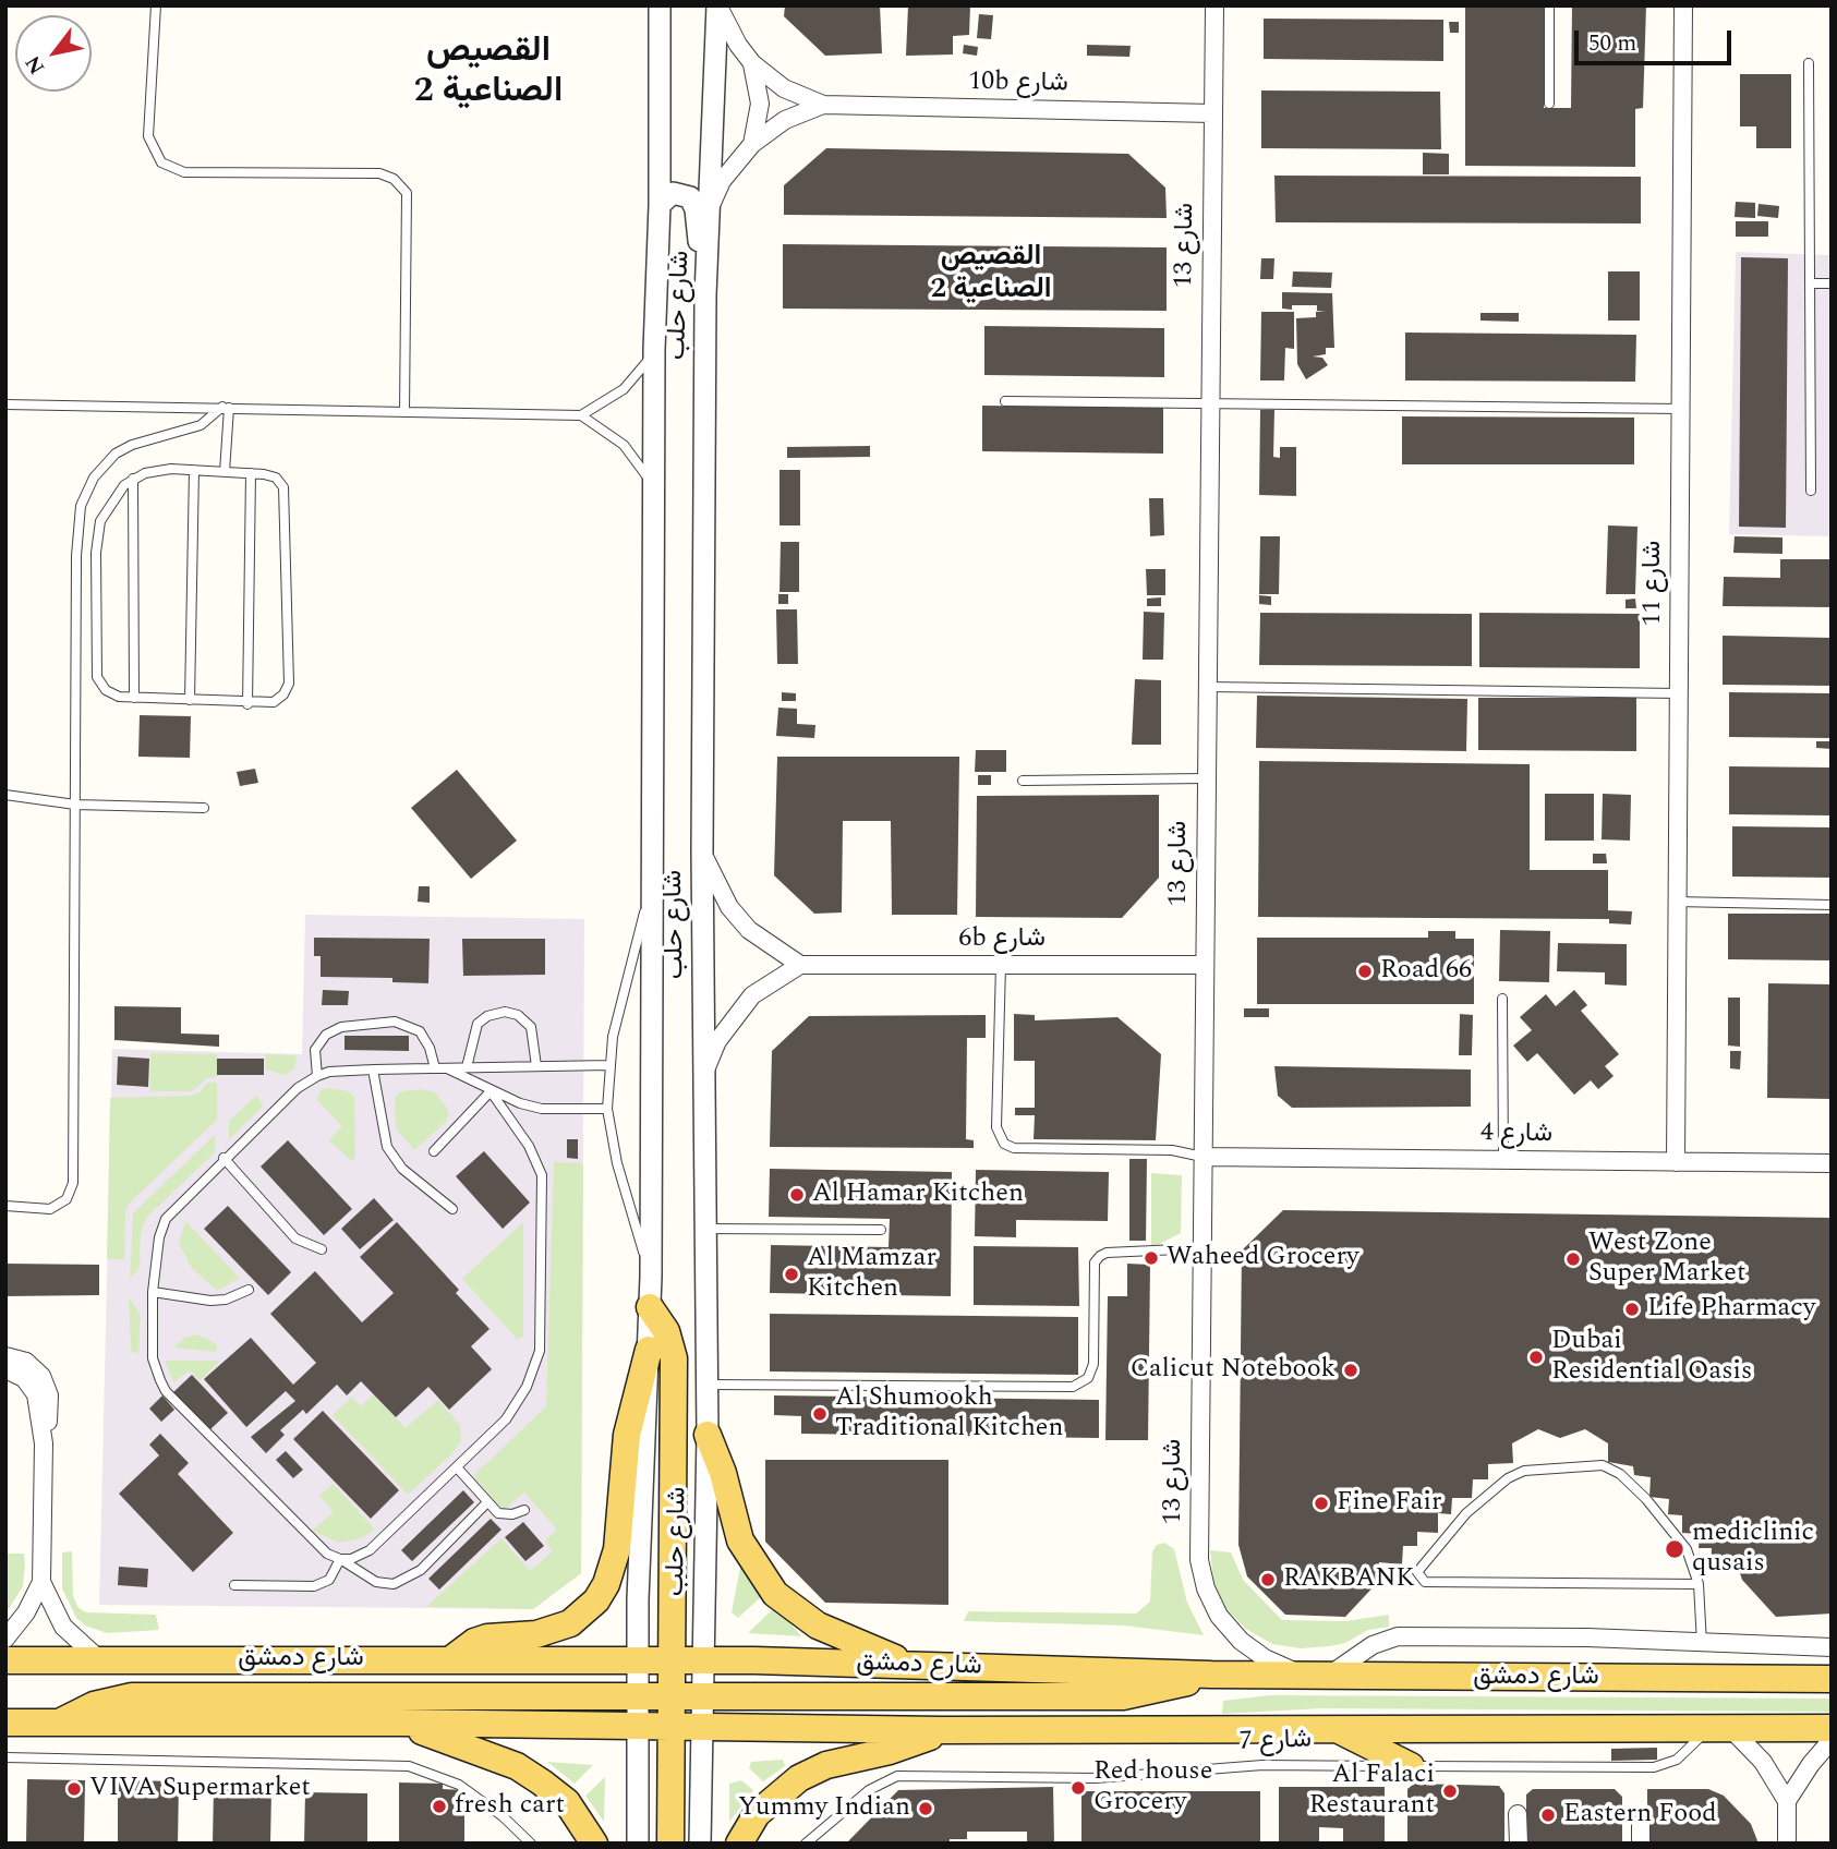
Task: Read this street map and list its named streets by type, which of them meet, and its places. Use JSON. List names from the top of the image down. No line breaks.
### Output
{"streets":{"main road":["شارع دمشق"],"street":["10b شارع","شارع 13","شارع حلب","شارع 11","6b شارع","شارع 4"],"lane":["شارع 7"]},"crossings":[["10b شارع","شارع 13"],["10b شارع","شارع حلب"],["شارع 13","6b شارع"],["شارع 13","شارع 4"],["شارع 13","شارع دمشق"],["شارع حلب","شارع دمشق"],["شارع 11","شارع 4"],["شارع دمشق","شارع 7"]],"districts":["القصيص الصناعية 2","القصيص الصناعية 2"],"places":["Road 66","Al Hamar Kitchen","Waheed Grocery","West Zone Super Market","Al Mamzar Kitchen","Life Pharmacy","Dubai Residential Oasis","Calicut Notebook","Al Shumookh Traditional Kitchen","Fine Fair","mediclinic qusais","RAKBANK","Red house Grocery","VIVA Supermarket","Al Falaci Restaurant","fresh cart","Yummy Indian","Eastern Food"],"scale_bar":"50 m","north":"bottom left"}
